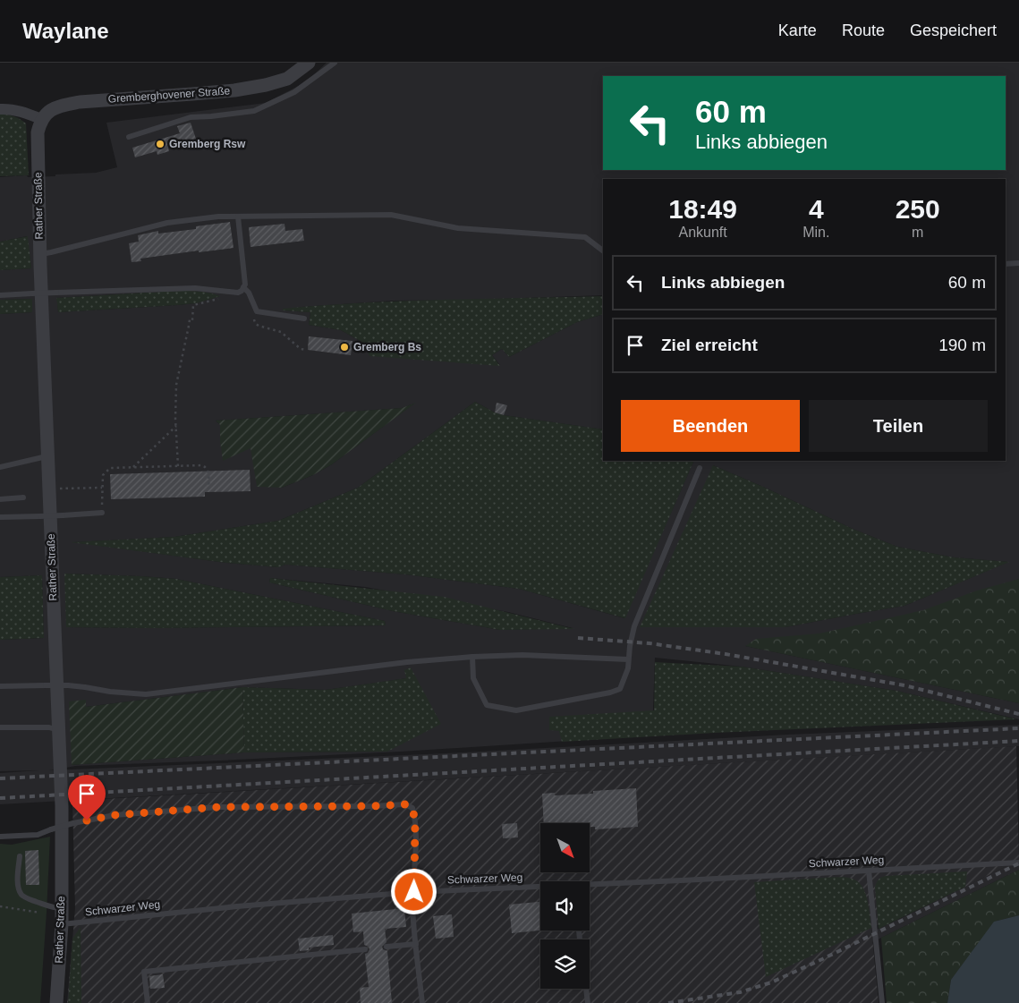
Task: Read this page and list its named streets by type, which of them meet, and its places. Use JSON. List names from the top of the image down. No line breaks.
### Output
{"streets":{"street":["Gremberghovener Straße","Rather Straße"],"lane":["Schwarzer Weg"]},"crossings":[["Gremberghovener Straße","Rather Straße"],["Rather Straße","Schwarzer Weg"]],"places":["Gremberg Rsw","Gremberg Bs"],"north":"bottom right","page":{"header":"Waylane","nav":["Karte","Route","Gespeichert"],"turn":["60 m","Links abbiegen"],"eta":["18:49","Ankunft","4","Min.","250","m"],"list":[{"name":"Links abbiegen","value":"60 m"},{"name":"Ziel erreicht","value":"190 m"}],"buttons":["Beenden","Teilen"]}}
